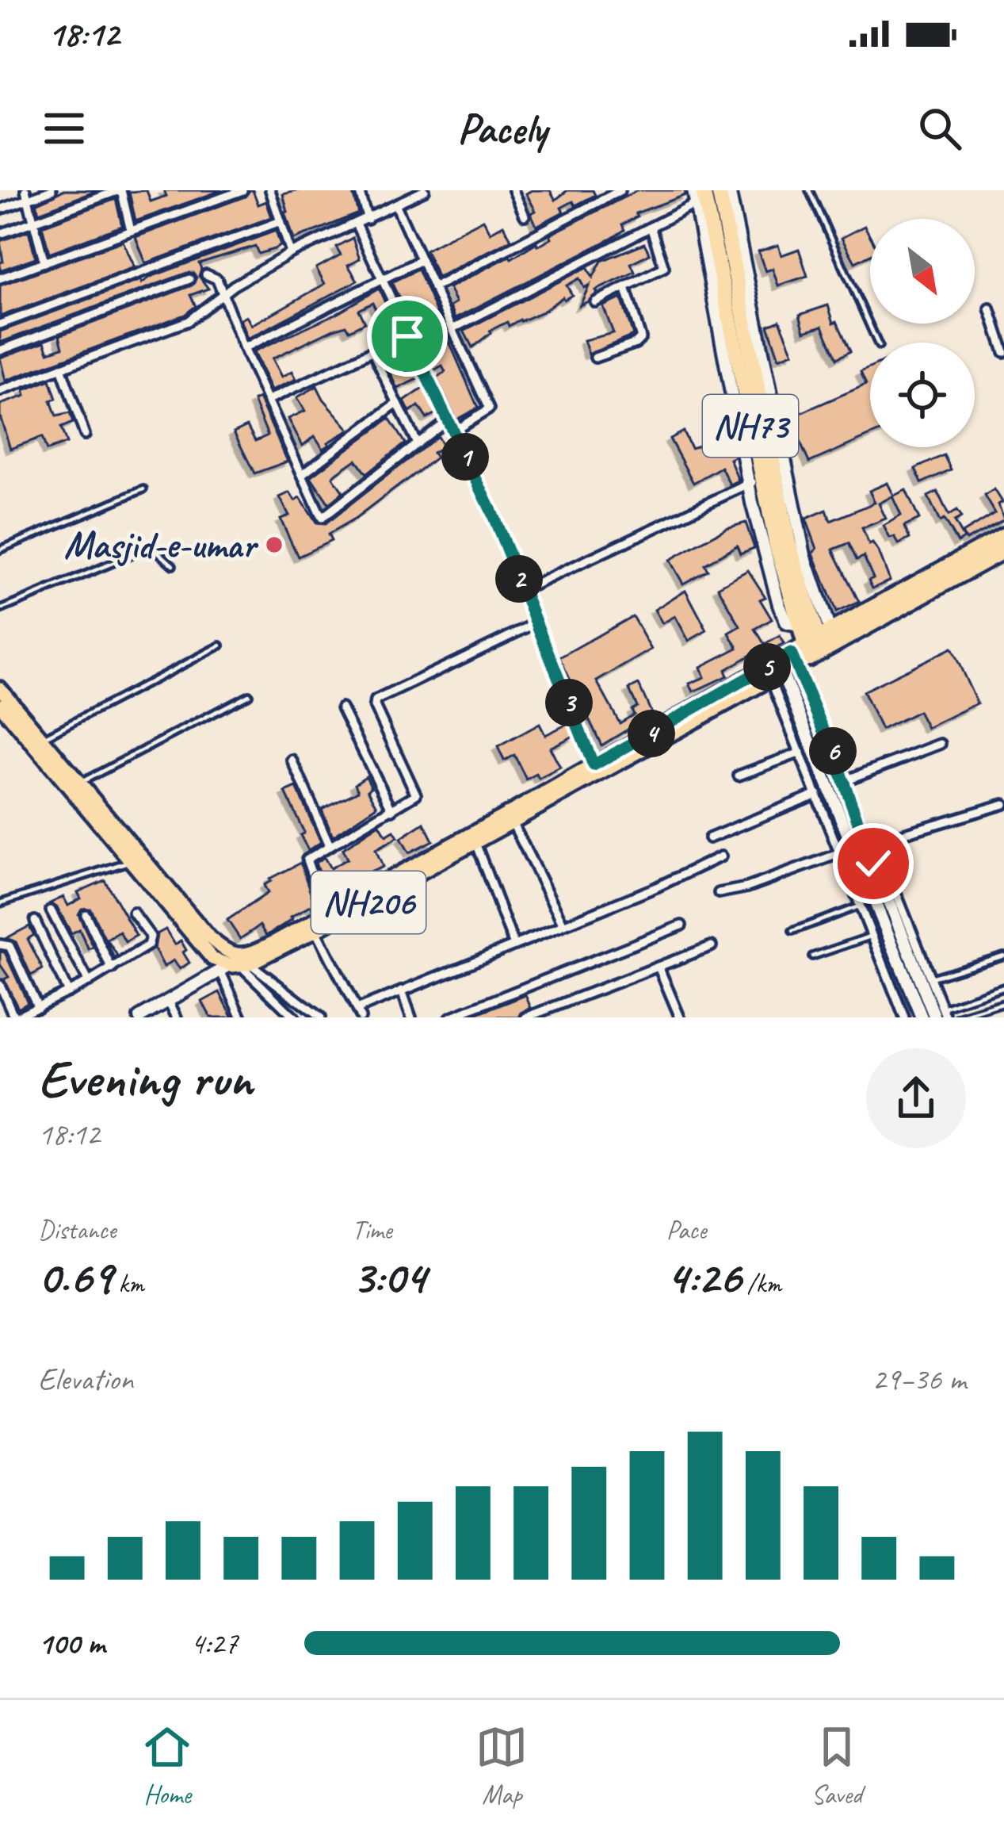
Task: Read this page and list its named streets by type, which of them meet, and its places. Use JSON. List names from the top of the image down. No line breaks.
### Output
{"streets":{"highway":["NH73"],"main road":["NH206"]},"crossings":[["NH73","NH206"]],"places":["Masjid-e-umar"],"north":"bottom right","page":{"status":"18:12","header":"Pacely","pins":["1","2","5","3","4","6"],"heading":["Evening run","18:12"],"stats":[["Distance","0.69 km"],["Time","3:04"],["Pace","4:26 /km"]],"chart":["Elevation","29–36 m"],"list":[{"name":"100 m","note":"4:27"}],"tabs":["Home","Map","Saved"]}}
